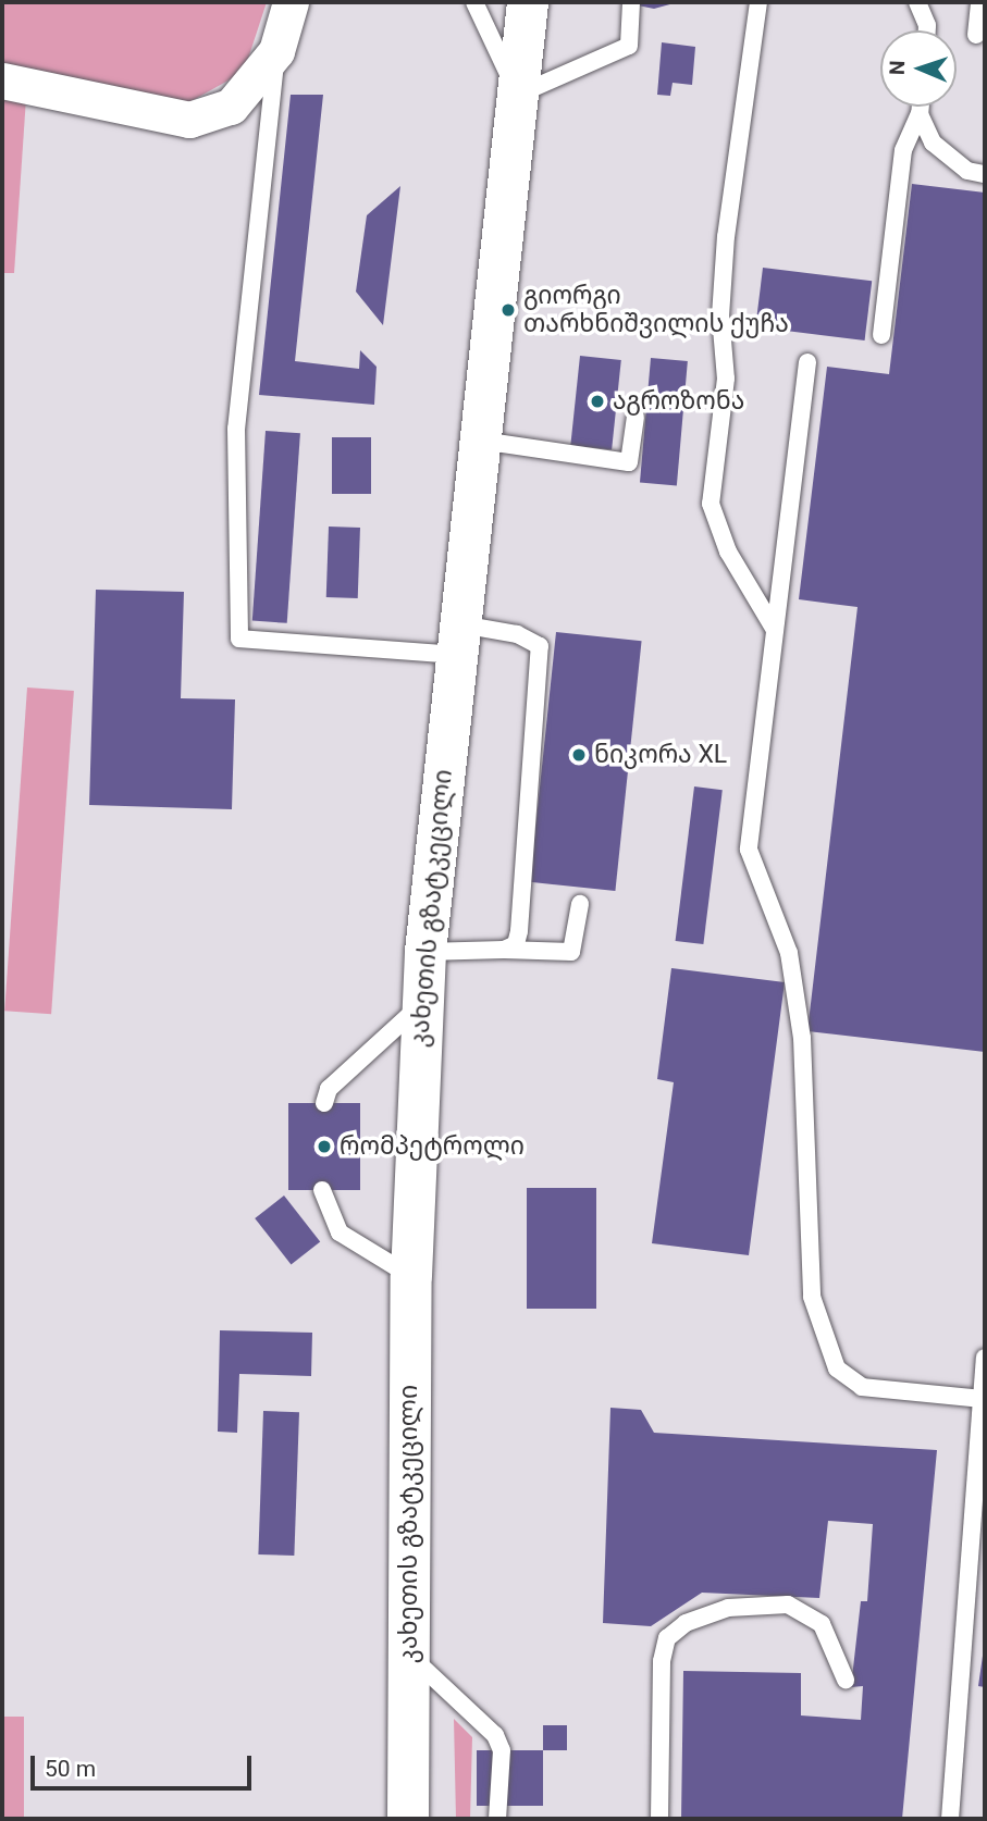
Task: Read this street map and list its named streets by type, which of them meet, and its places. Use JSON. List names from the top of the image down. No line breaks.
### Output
{"streets":{"highway":["კახეთის გზატკეცილი"]},"places":["გიორგი თარხნიშვილის ქუჩა","აგროზონა","ნიკორა XL","რომპეტროლი"],"scale_bar":"50 m","north":"left"}
